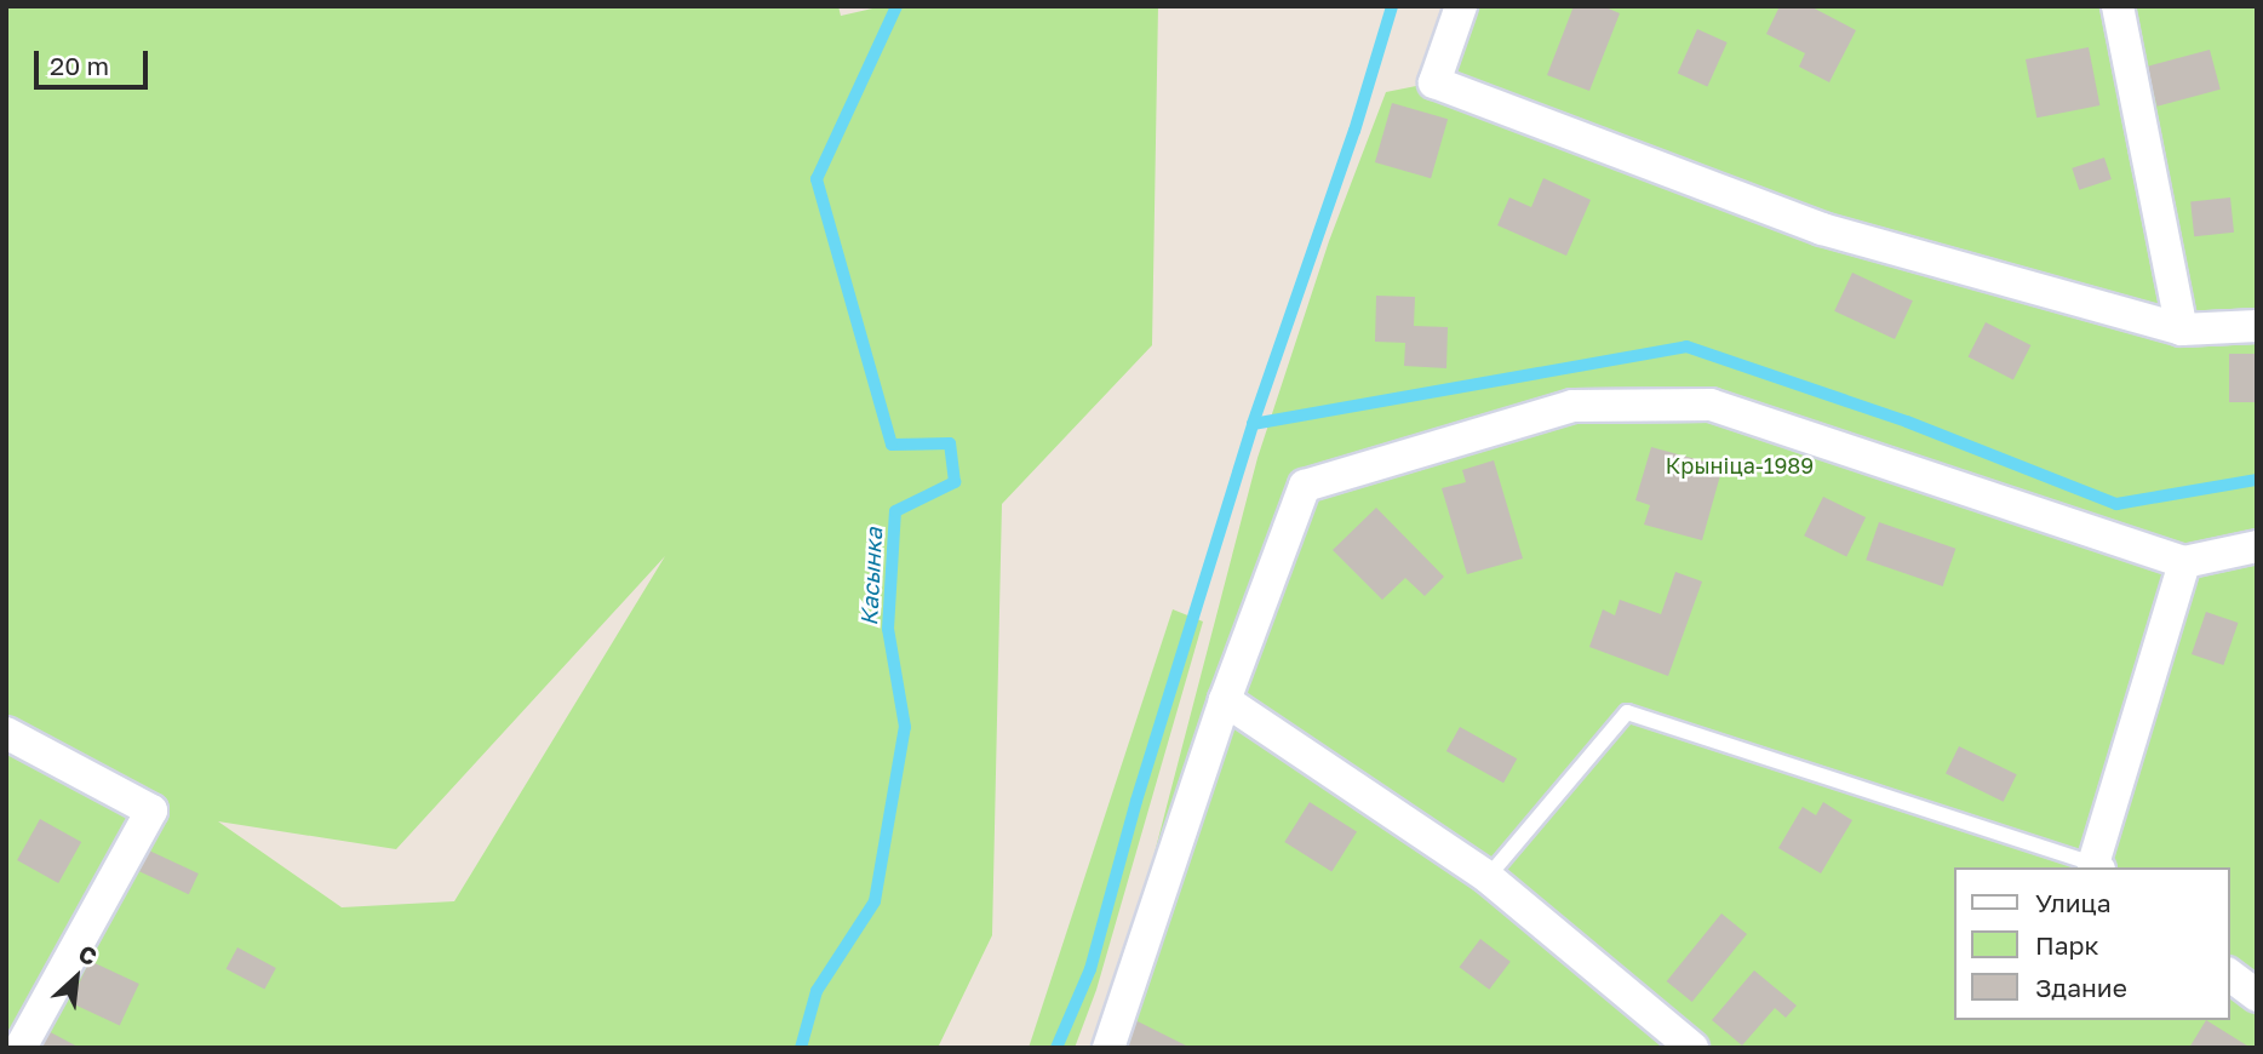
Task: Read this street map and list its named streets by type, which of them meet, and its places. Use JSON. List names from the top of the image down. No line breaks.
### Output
{"water":["Касынка"],"parks":["Крыніца-1989"],"legend":["Улица","Парк","Здание"],"scale_bar":"20 m","north":"top right"}
